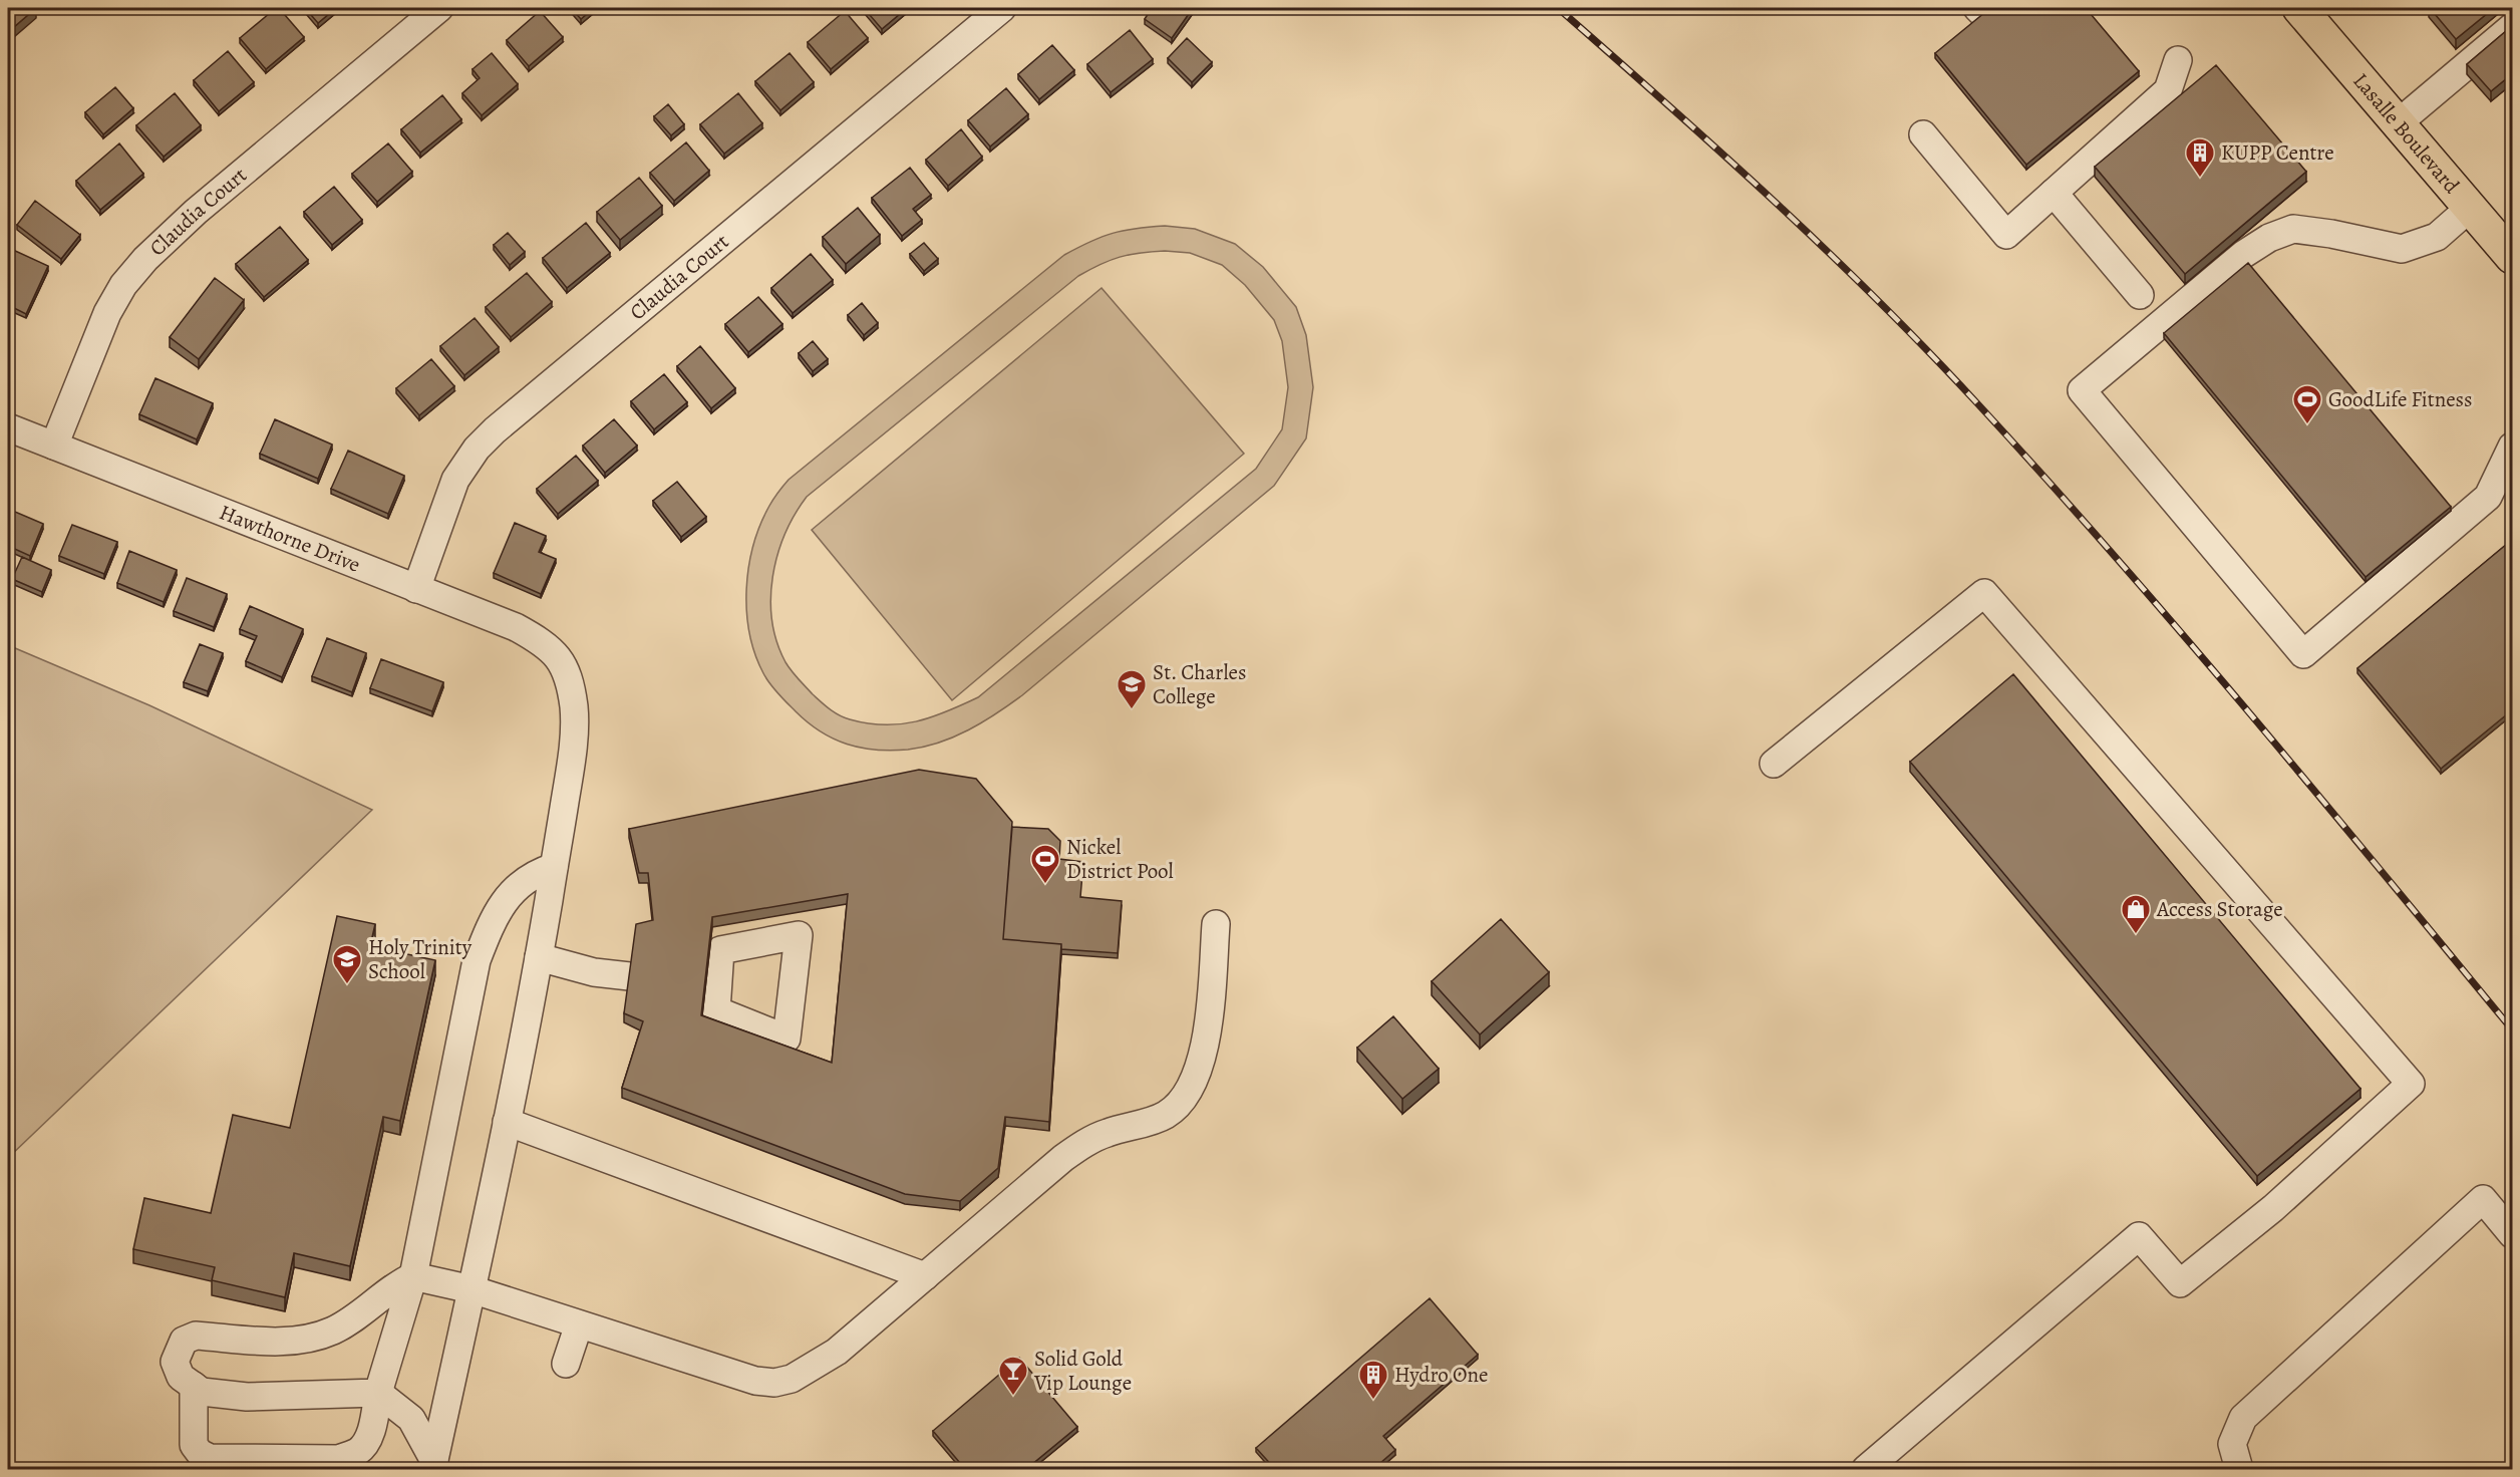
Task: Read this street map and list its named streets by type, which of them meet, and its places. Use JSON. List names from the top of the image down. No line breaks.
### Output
{"streets":{"main road":["Lasalle Boulevard"],"street":["Claudia Court","Hawthorne Drive"]},"crossings":[["Claudia Court","Hawthorne Drive"]],"places":{"building":["KUPP Centre","Hydro One"],"sports":["GoodLife Fitness","Nickel District Pool"],"school or university":["St. Charles College","Holy Trinity School"],"shop":["Access Storage"],"bar":["Solid Gold Vip Lounge"]}}
